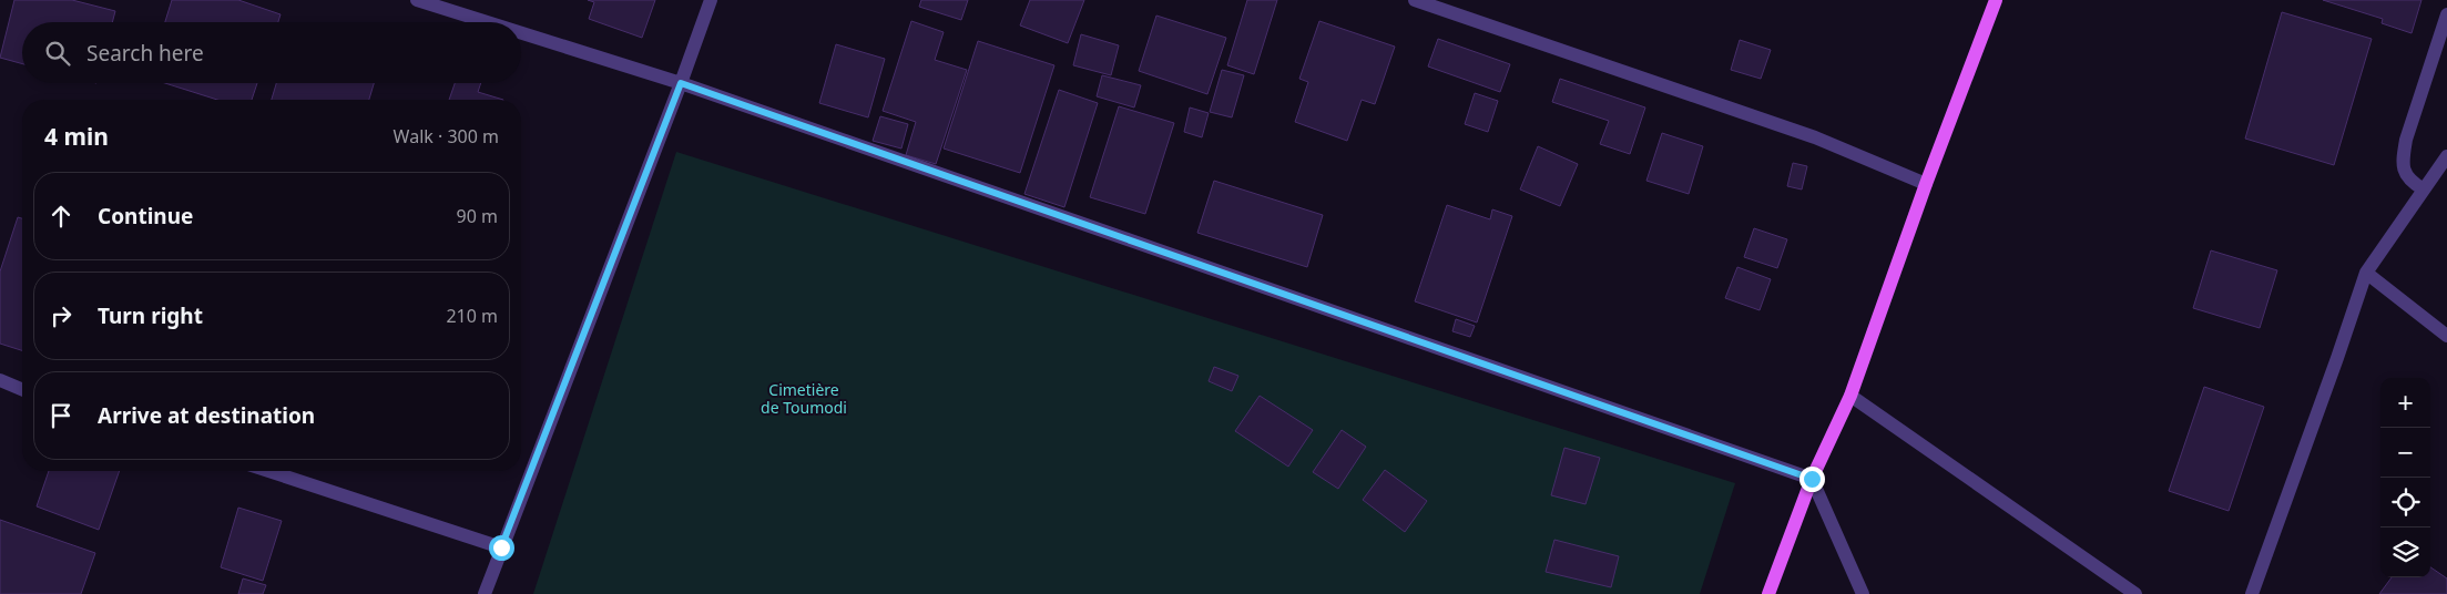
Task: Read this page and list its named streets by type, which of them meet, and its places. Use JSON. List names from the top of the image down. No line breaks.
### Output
{"parks":["Cimetière de Toumodi"],"page":{"search":"Search here","heading":["4 min","Walk · 300 m"],"list":[["Continue","90 m"],["Turn right","210 m"],"Arrive at destination"],"map_buttons":["+","−"]}}
